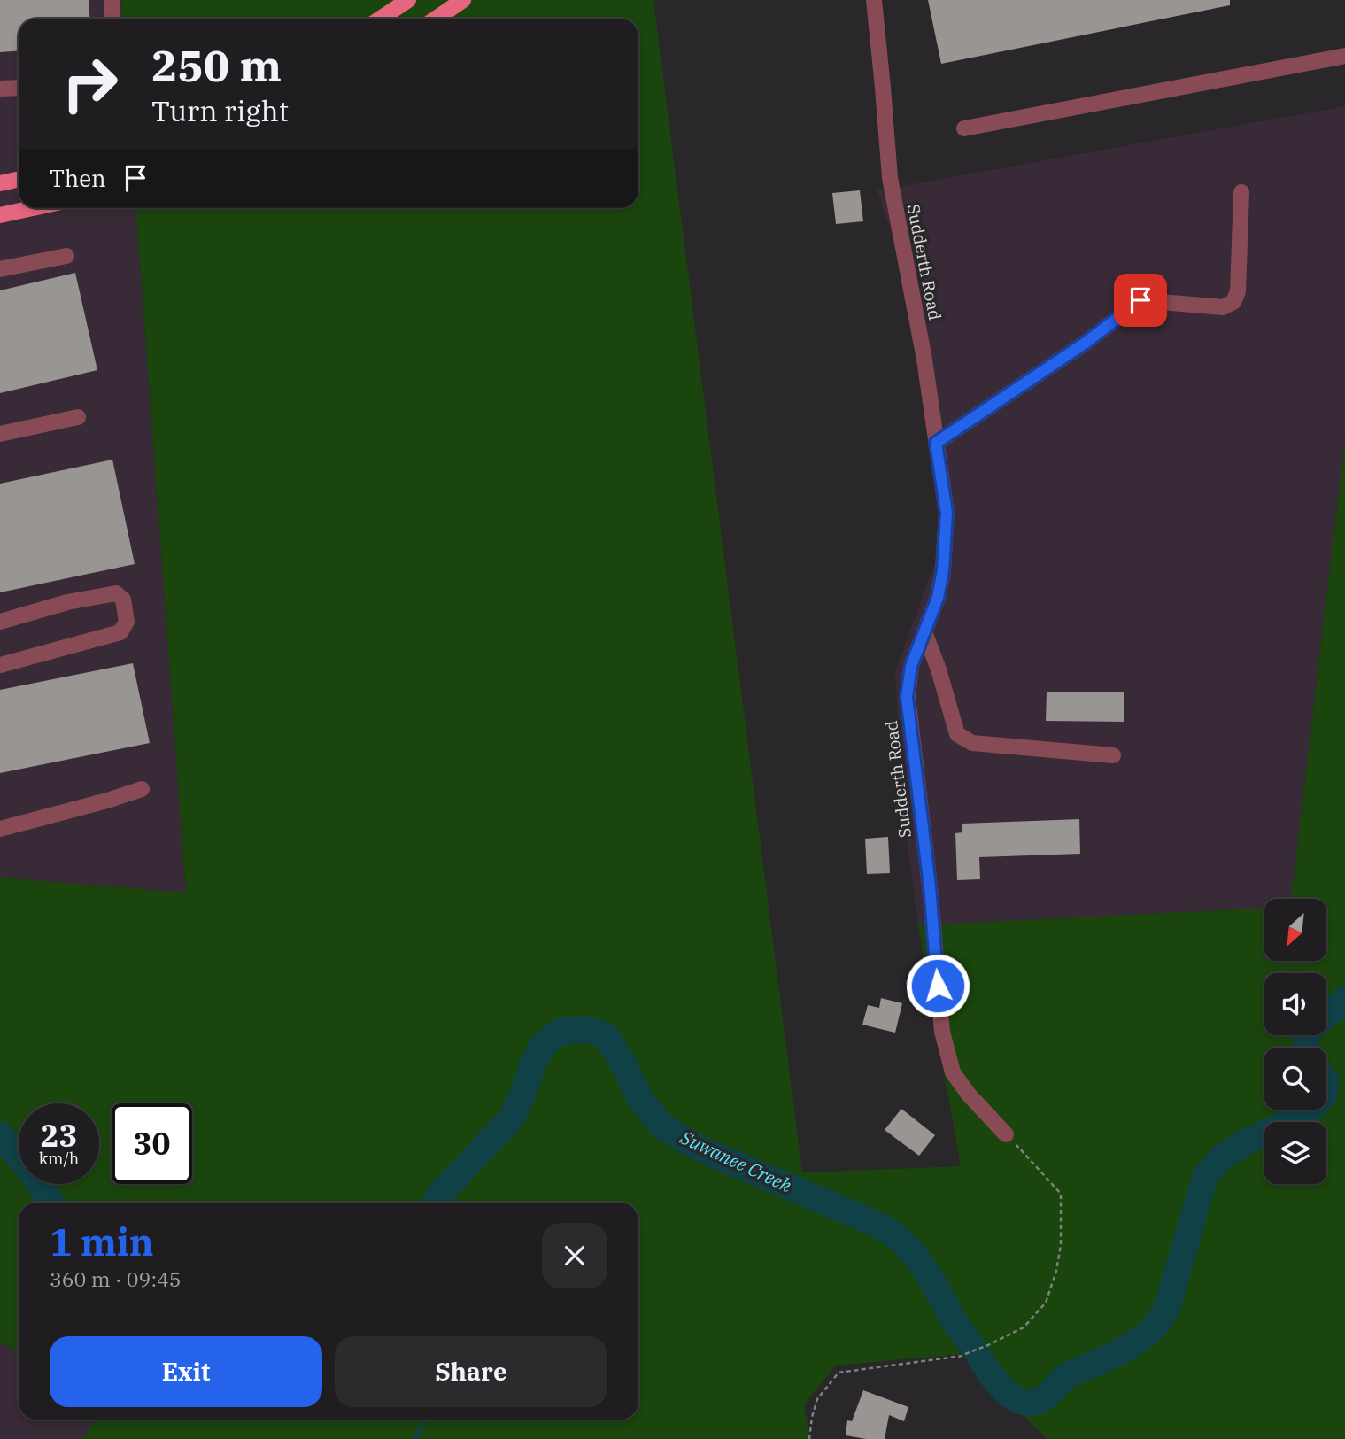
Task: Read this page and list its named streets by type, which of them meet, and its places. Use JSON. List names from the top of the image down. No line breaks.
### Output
{"streets":{"street":["Sudderth Road"]},"water":["Suwanee Creek"],"north":"bottom left","page":{"turn":["250 m","Turn right"],"then":"Then","speed":"23 km/h","limit":"30","heading":["1 min","360 m · 09:45"],"buttons":["Exit","Share"]}}
